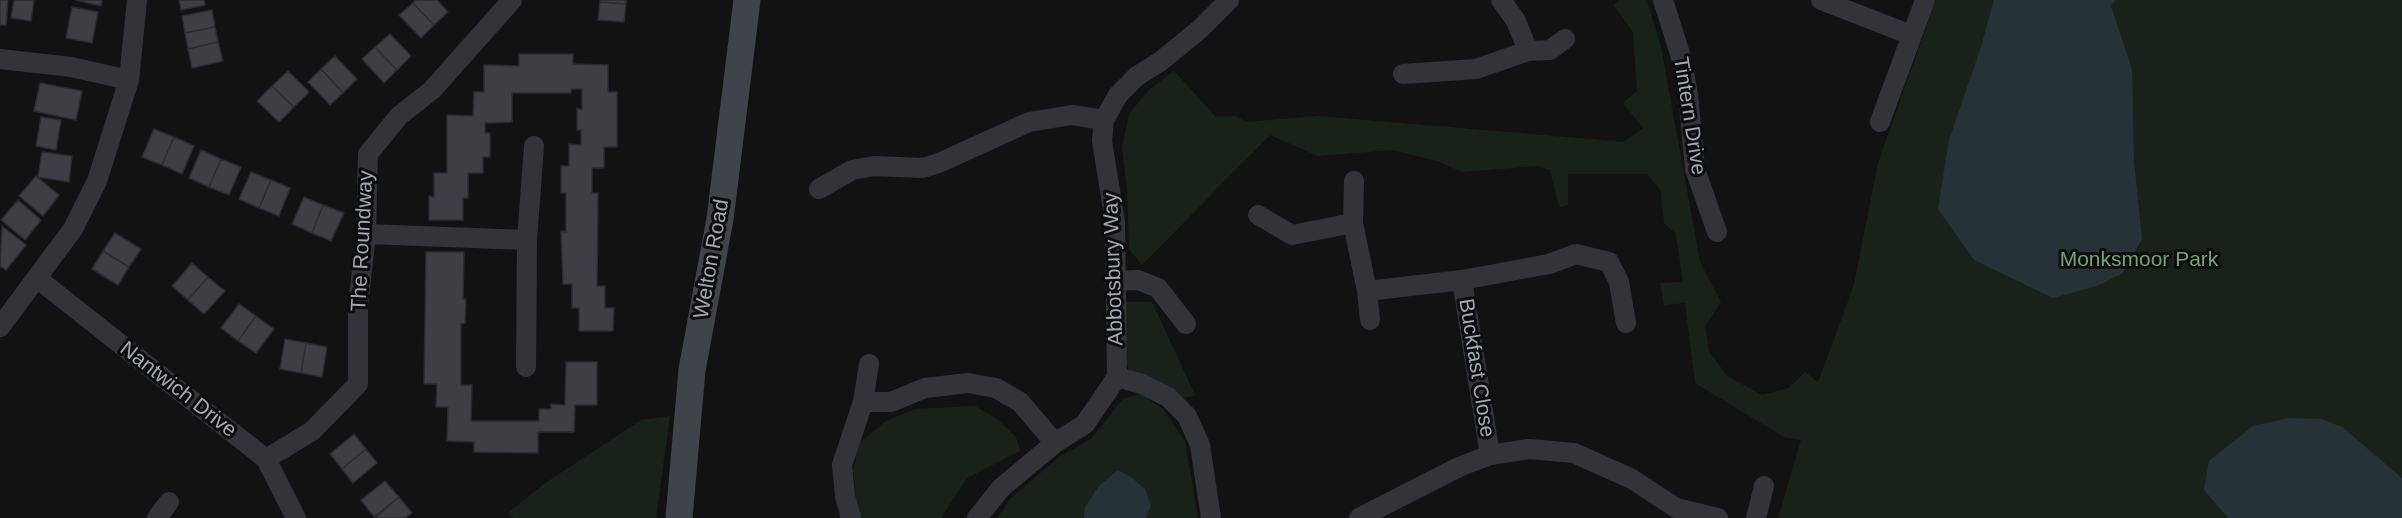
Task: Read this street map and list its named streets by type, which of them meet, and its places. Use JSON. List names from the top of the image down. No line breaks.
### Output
{"streets":{"street":["Tintern Drive","The Roundway","Welton Road","Abbotsbury Way","Buckfast Close","Nantwich Drive"]},"crossings":[["The Roundway","Nantwich Drive"]],"parks":["Monksmoor Park"]}
